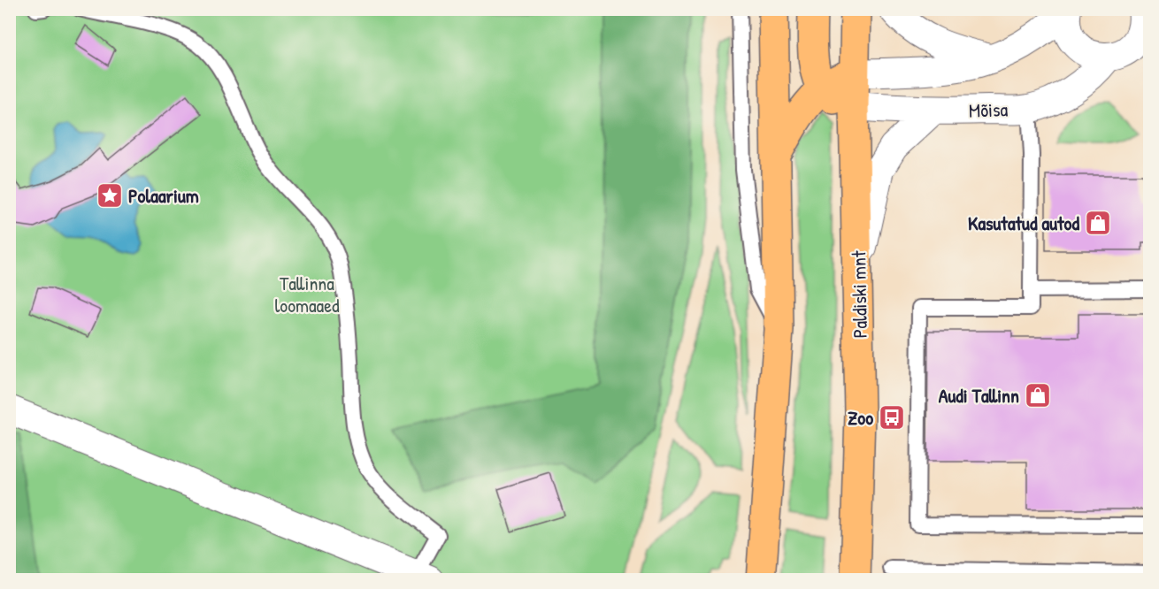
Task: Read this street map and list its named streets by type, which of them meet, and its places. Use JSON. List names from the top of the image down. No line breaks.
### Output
{"streets":{"main road":["Paldiski mnt"],"street":["Mõisa"]},"crossings":[["Mõisa","Paldiski mnt"]],"parks":["Tallinna loomaaed"],"places":{"place":["Polaarium"],"shop":["Kasutatud autod","Audi Tallinn"],"bus stop":["Zoo"]}}
